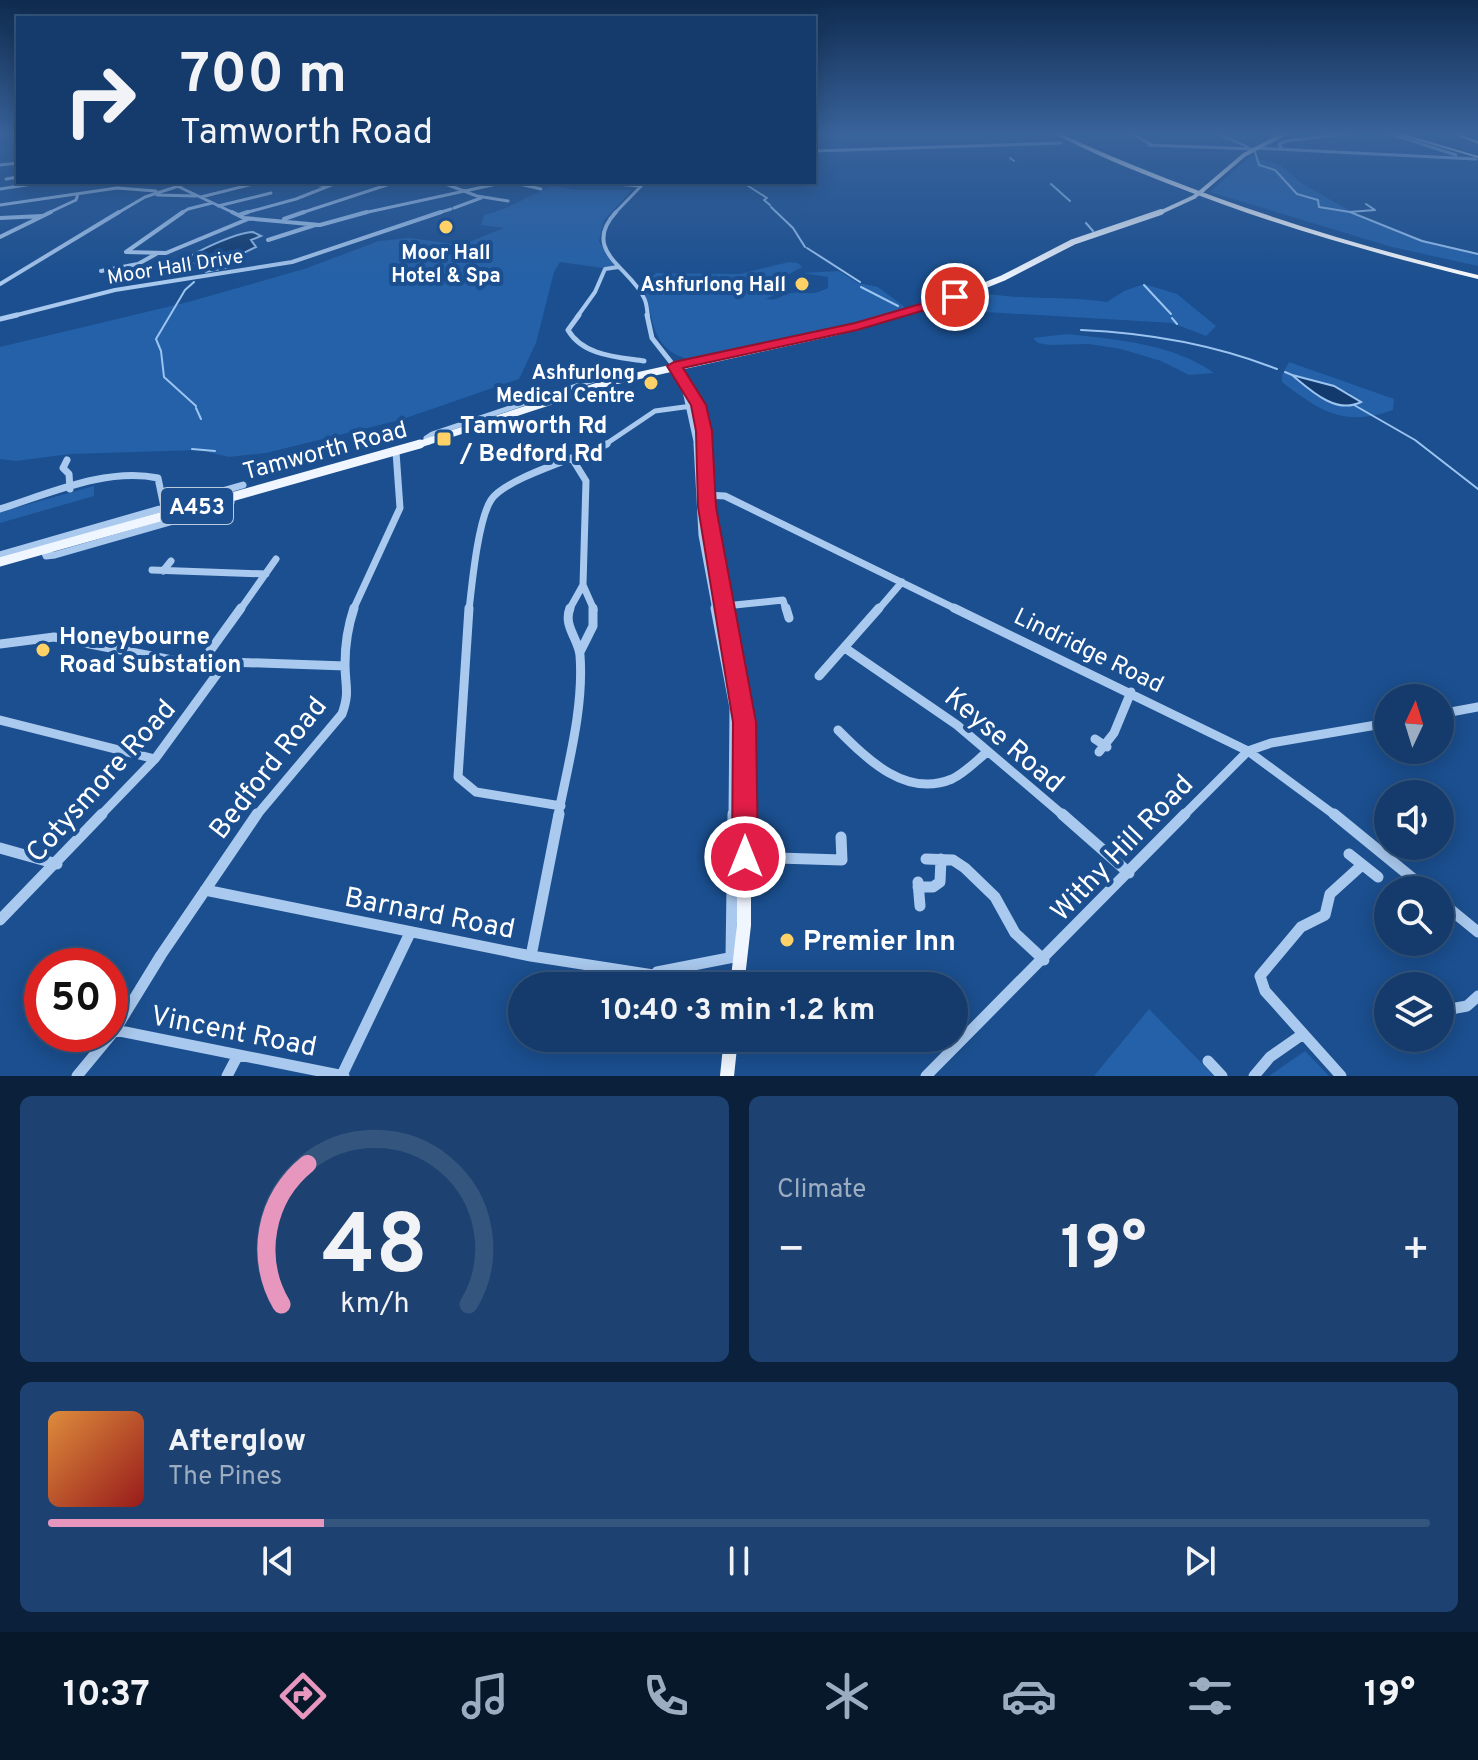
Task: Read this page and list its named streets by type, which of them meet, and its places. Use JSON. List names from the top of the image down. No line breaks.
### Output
{"streets":{"main road":["Tamworth Road","A453"],"street":["Moor Hall Drive","Lindridge Road","Keyse Road","Bedford Road","Cotysmore Road","Withy Hill Road","Barnard Road","Vincent Road"]},"crossings":[["Tamworth Road","Bedford Road"],["Lindridge Road","Withy Hill Road"],["Keyse Road","Withy Hill Road"],["Bedford Road","Barnard Road"]],"places":{"other":["Moor Hall Hotel & Spa","Ashfurlong Hall","Ashfurlong Medical Centre","Honeybourne Road Substation","Premier Inn"],"transit":["Tamworth Rd / Bedford Rd"]},"north":"top","page":{"turn":["700 m","Tamworth Road"],"limit":"50","trip":"10:40 · 3 min · 1.2 km","tile":"Climate","heat":["−","19°","+"],"song":["Afterglow","The Pines"],"tabs":["10:37","19°"],"gauge":["48","km/h"]}}
